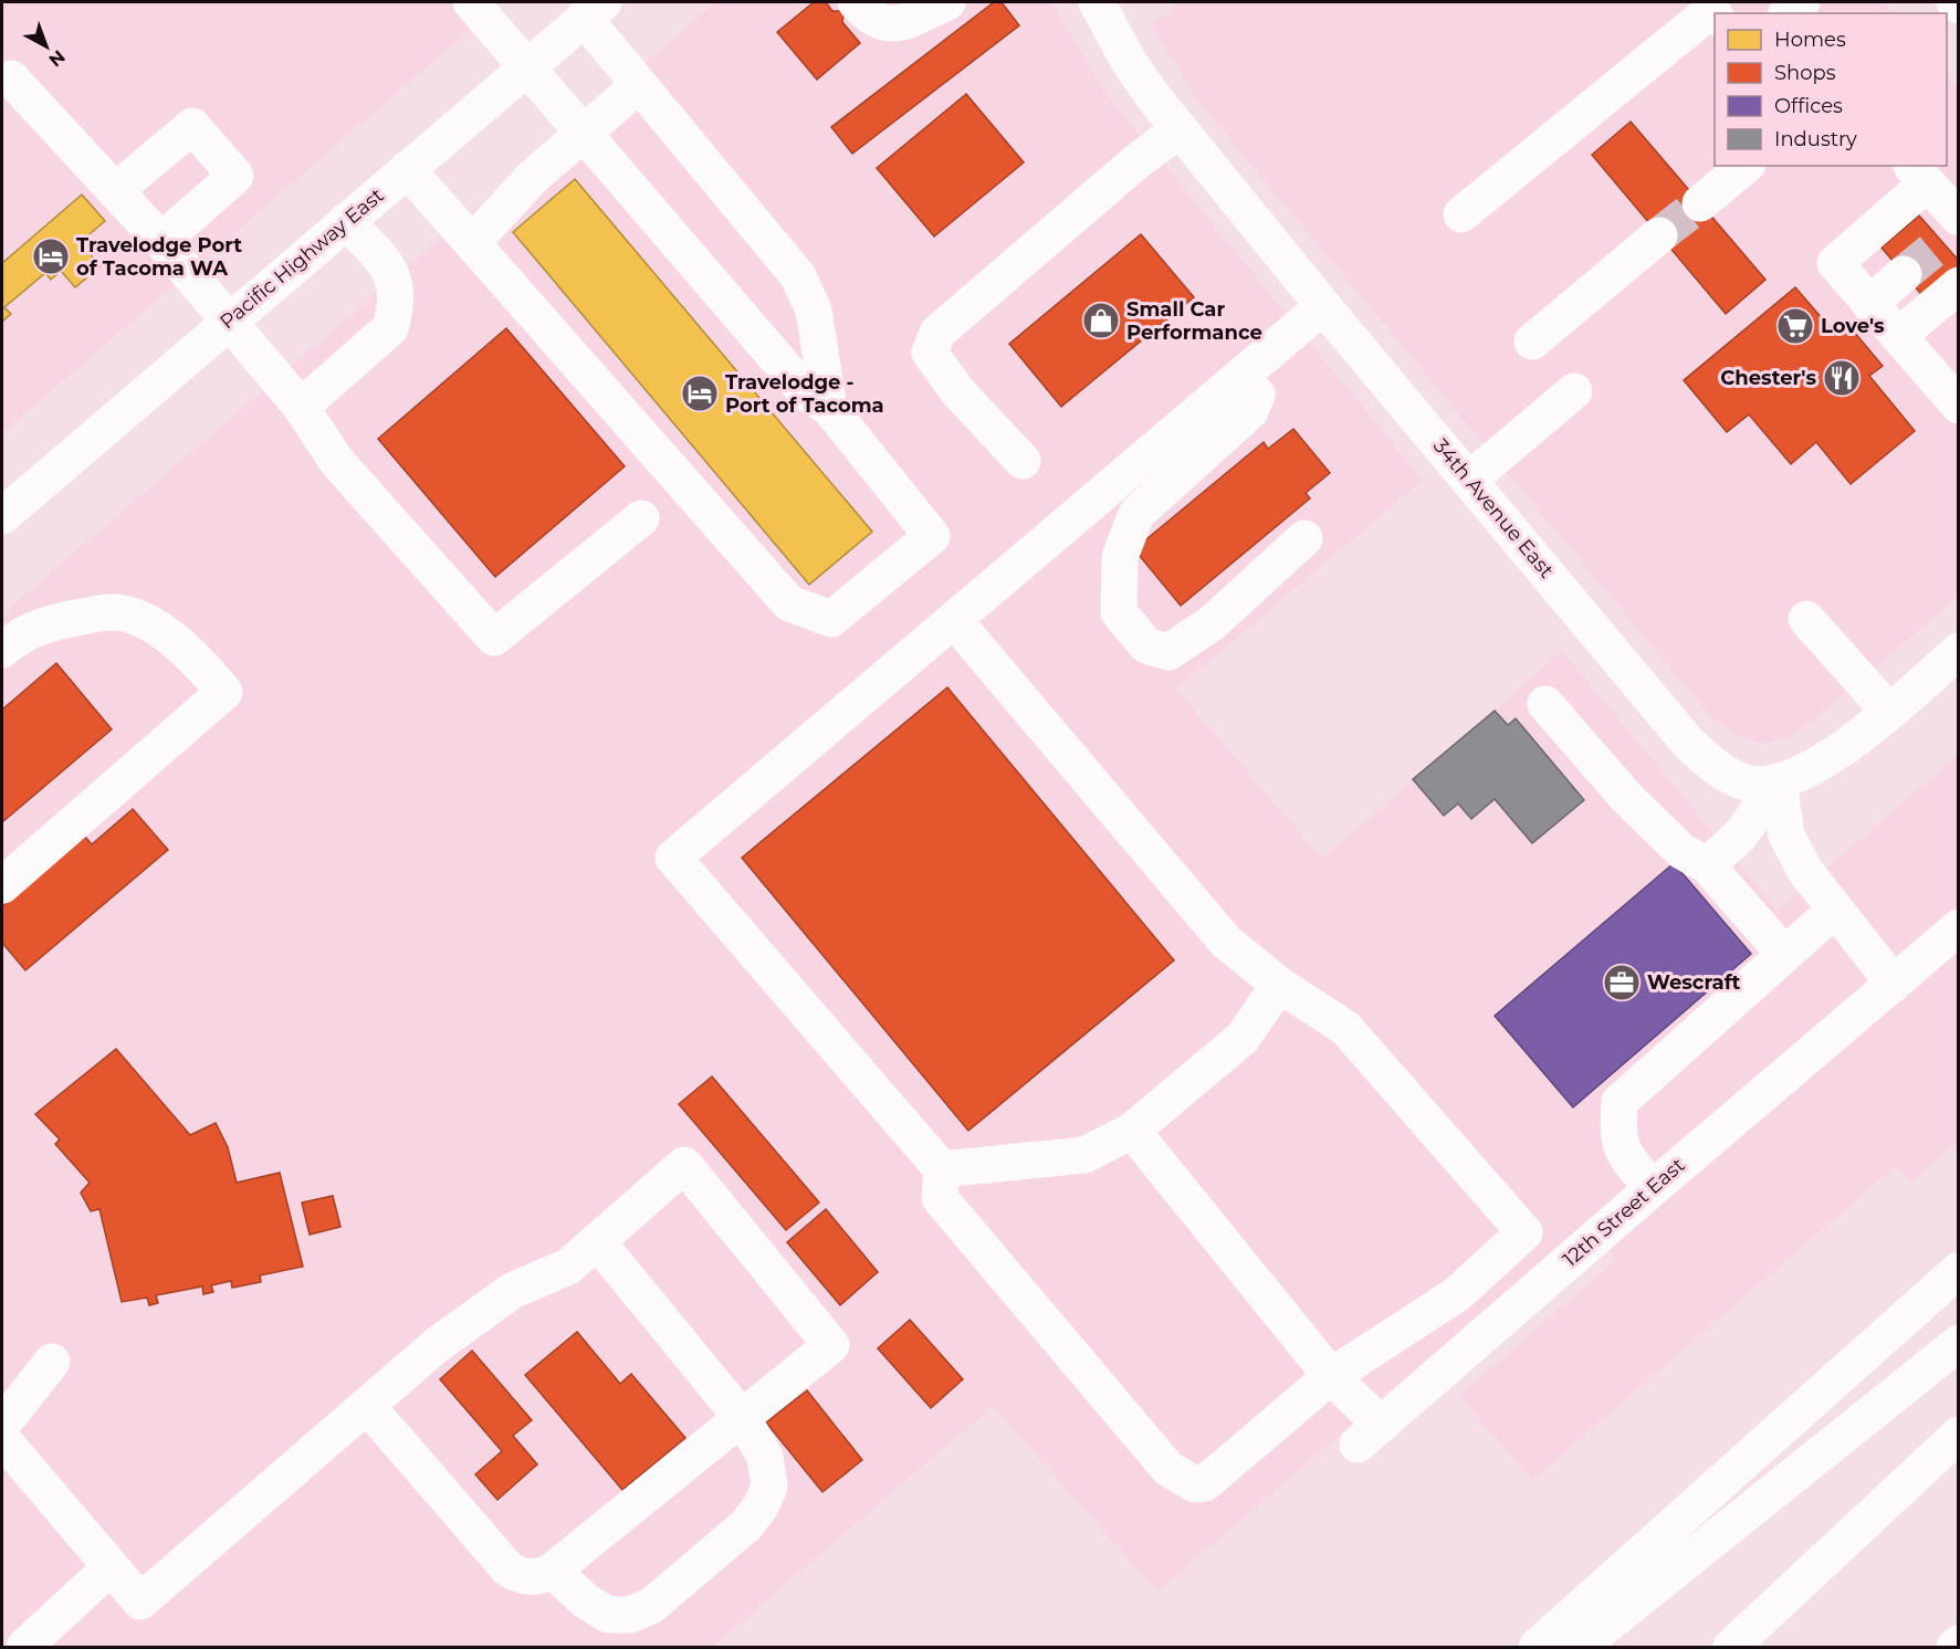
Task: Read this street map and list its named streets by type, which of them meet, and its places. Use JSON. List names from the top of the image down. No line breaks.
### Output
{"streets":{"main road":["Pacific Highway East","34th Avenue East","12th Street East"]},"places":{"hotel":["Travelodge Port of Tacoma WA","Travelodge - Port of Tacoma"],"shop":["Small Car Performance"],"supermarket":["Love's"],"restaurant":["Chester's"],"office":["Wescraft"]},"legend":["Homes","Shops","Offices","Industry"],"north":"bottom right"}
